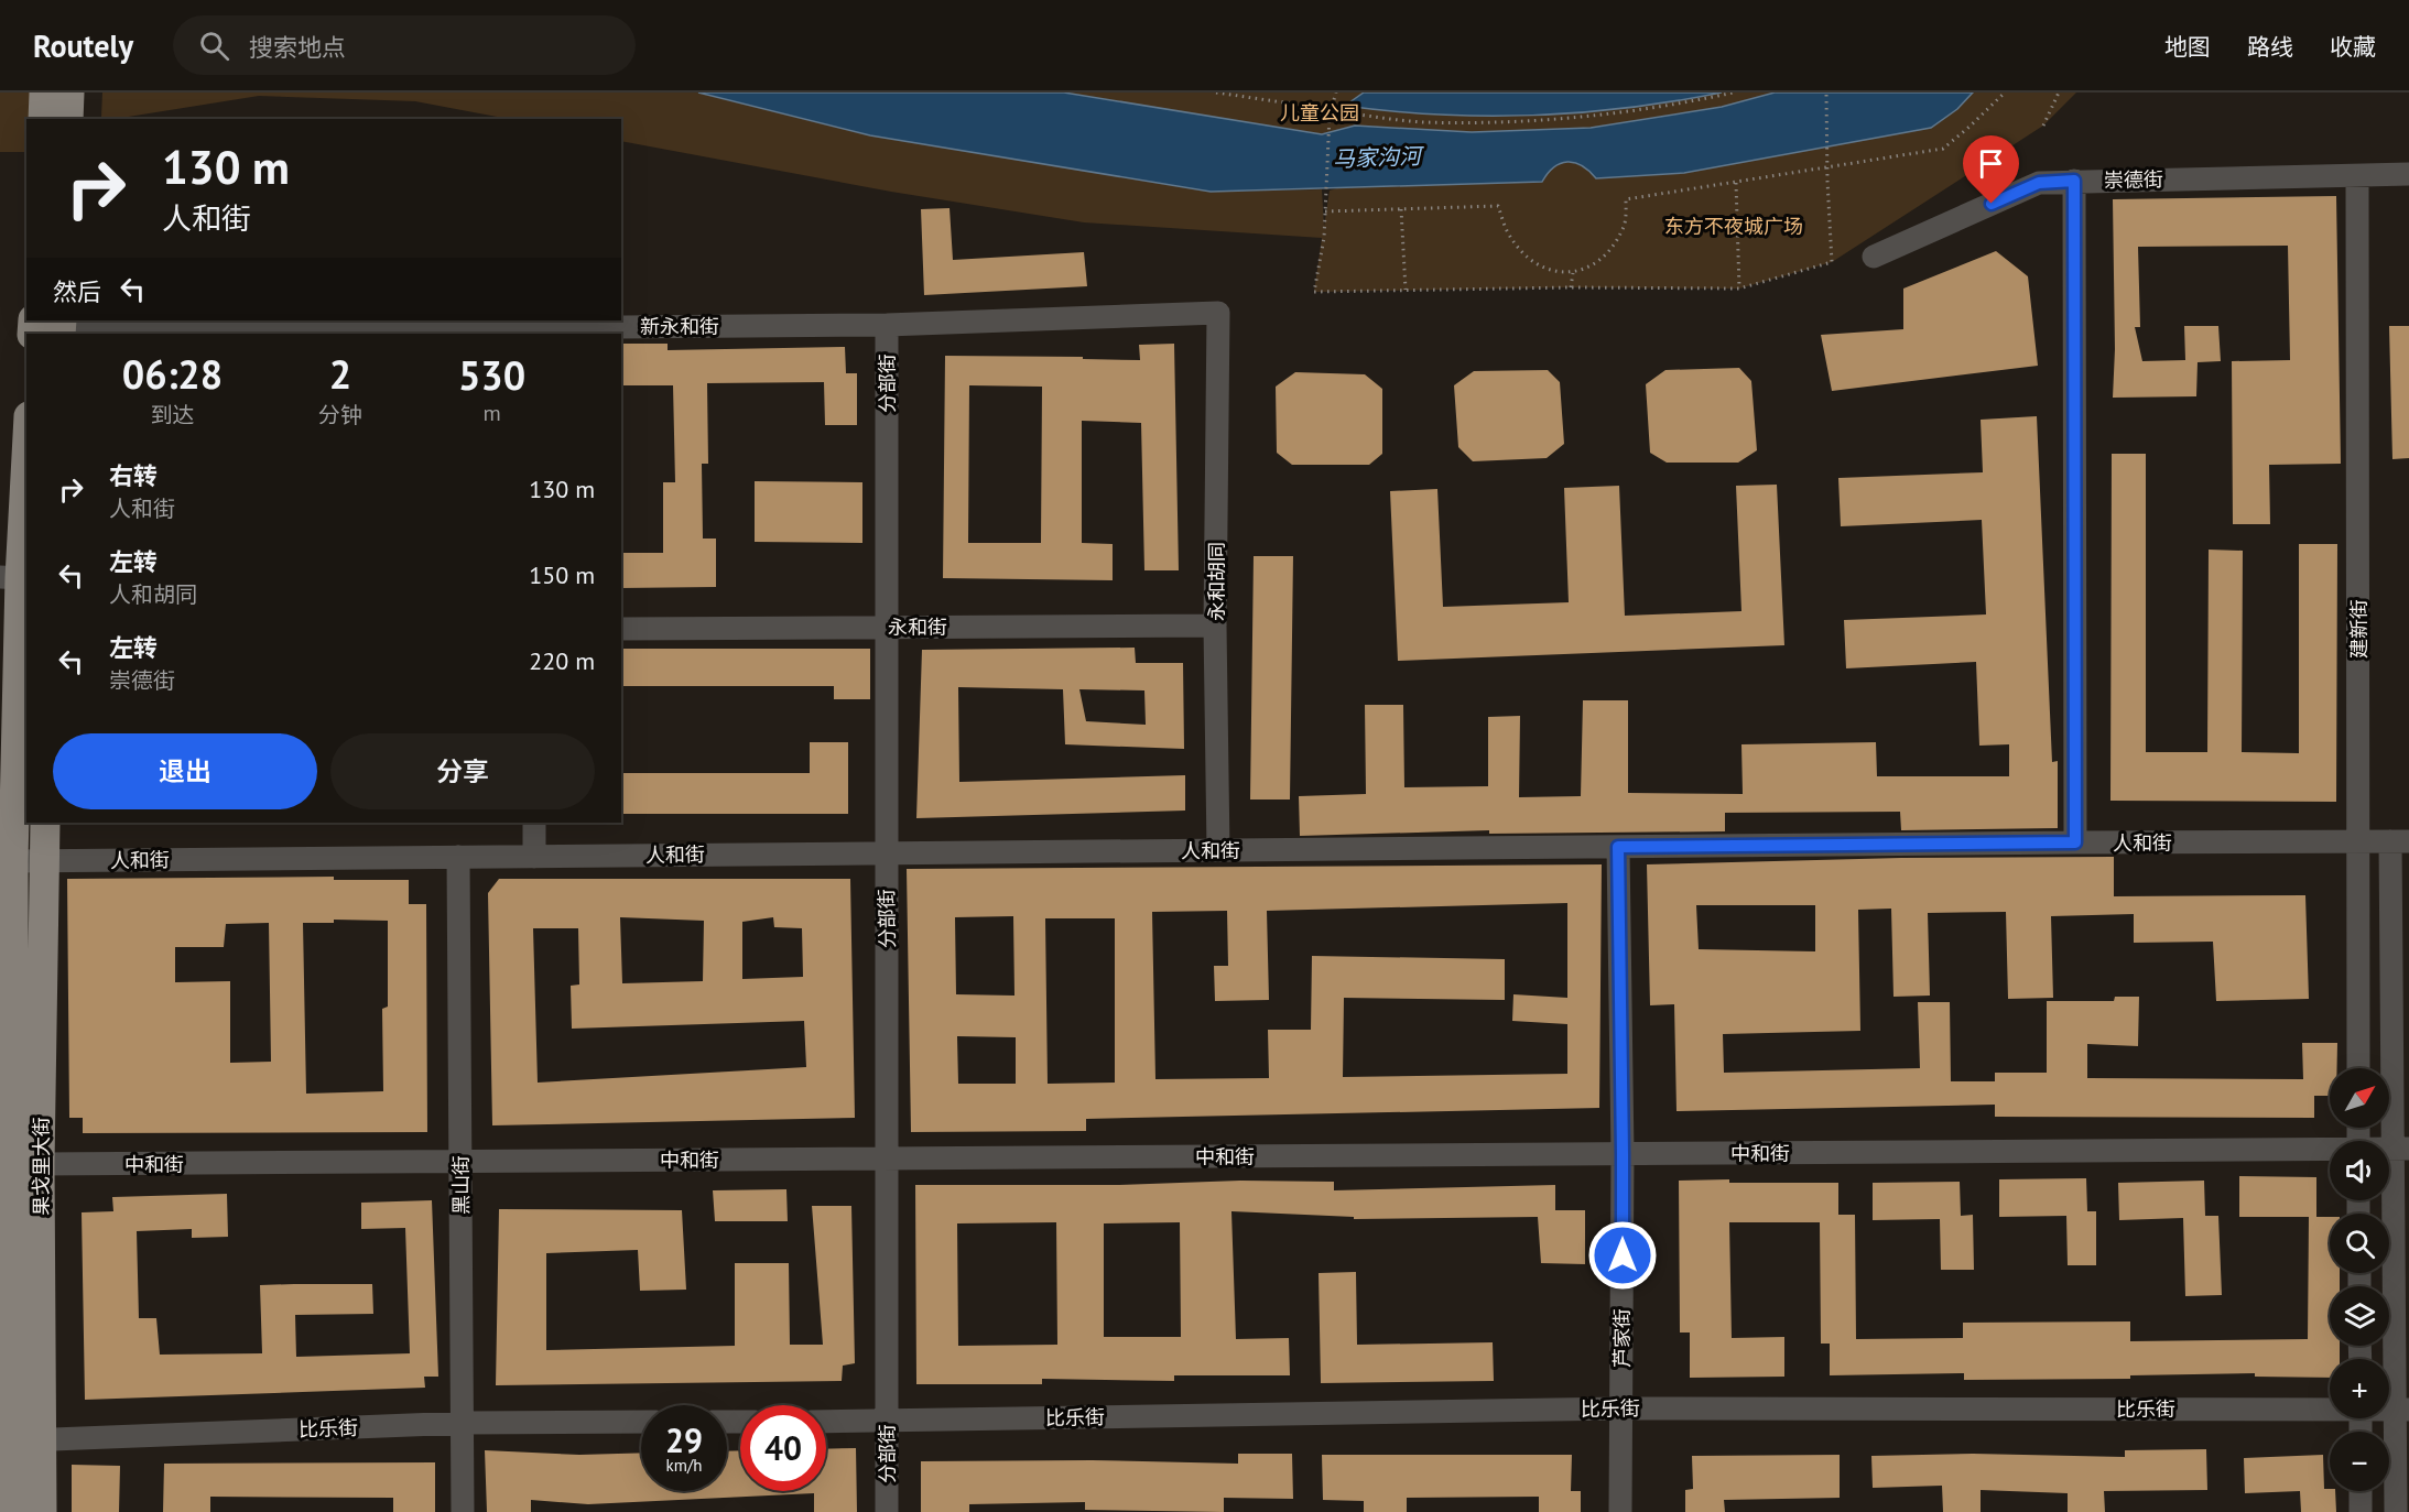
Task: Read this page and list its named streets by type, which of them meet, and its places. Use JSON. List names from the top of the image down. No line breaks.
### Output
{"streets":{"main road":["果戈里大街"],"street":["崇德街","新永和街","分部街","永和胡同","永和街","建新街","人和街","中和街","黑山街","芦家街","比乐街"]},"crossings":[["崇德街","建新街"],["新永和街","分部街"],["新永和街","永和胡同"],["分部街","永和街"],["分部街","人和街"],["分部街","中和街"],["分部街","比乐街"],["永和胡同","永和街"],["永和胡同","人和街"],["建新街","人和街"],["人和街","果戈里大街"],["人和街","黑山街"],["人和街","芦家街"],["中和街","果戈里大街"],["中和街","黑山街"],["中和街","芦家街"],["果戈里大街","比乐街"],["黑山街","比乐街"],["芦家街","比乐街"]],"water":["马家沟河"],"parks":["儿童公园","东方不夜城广场"],"north":"top right","page":{"header":"Routely","search":"搜索地点","nav":["地图","路线","收藏"],"turn":["130 m","人和街"],"then":"然后","eta":["06:28","到达","2","分钟","530","m"],"list":[{"name":"右转","note":"人和街","value":"130 m"},{"name":"左转","note":"人和胡同","value":"150 m"},{"name":"左转","note":"崇德街","value":"220 m"}],"buttons":["退出","分享"],"map_buttons":["+","−"],"speed":"29 km/h","limit":"40"}}
